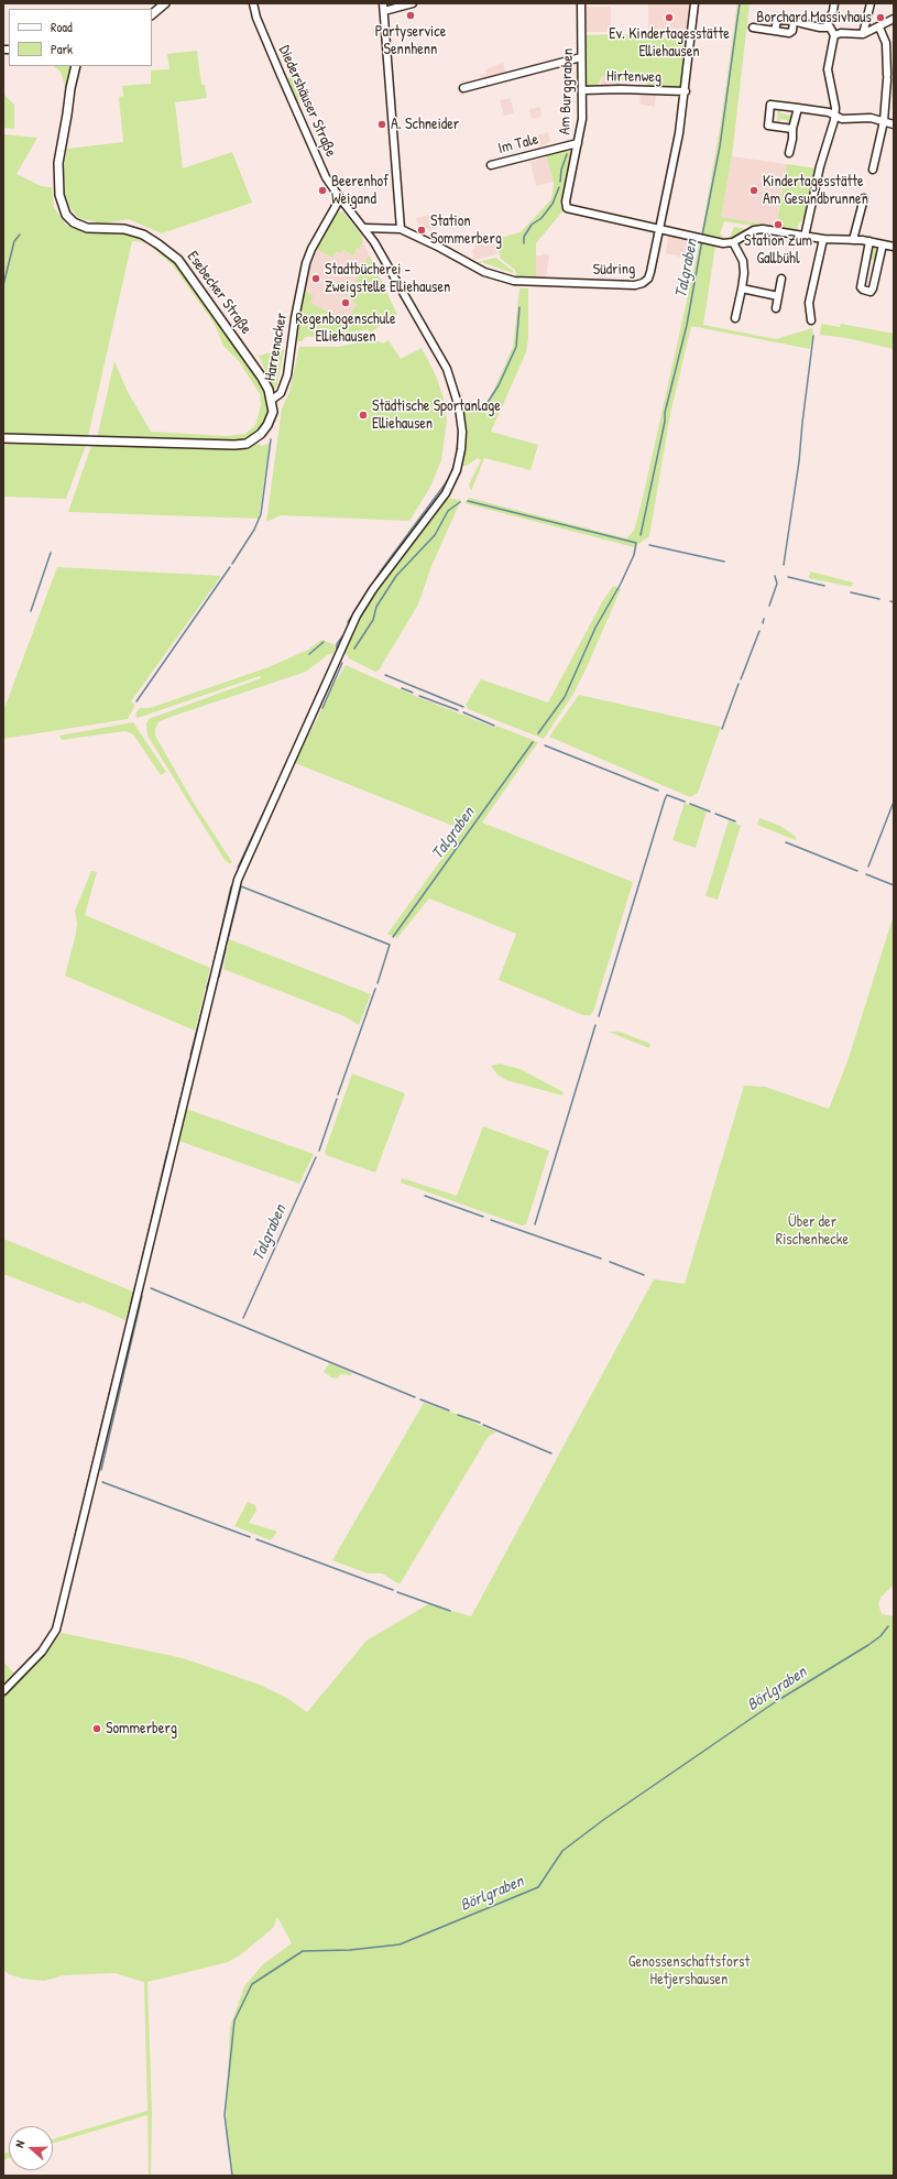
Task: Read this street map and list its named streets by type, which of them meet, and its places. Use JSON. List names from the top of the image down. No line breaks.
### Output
{"streets":{"street":["Hirtenweg","Am Burggraben","Diedershäuser Straße","Im Tale","Südring","Esebecker Straße","Harrenacker"]},"crossings":[["Hirtenweg","Am Burggraben"],["Hirtenweg","Südring"],["Am Burggraben","Im Tale"],["Am Burggraben","Südring"],["Diedershäuser Straße","Südring"],["Diedershäuser Straße","Harrenacker"],["Esebecker Straße","Harrenacker"]],"water":["Talgraben","Börlgraben"],"parks":["Über der Rischenhecke","Genossenschaftsforst Hetjershausen"],"places":["Partyservice Sennhenn","Ev. Kindertagesstätte Elliehausen","Borchard Massivhaus","A. Schneider","Beerenhof Weigand","Kindertagesstätte Am Gesundbrunnen","Station Zum Gallbühl","Station Sommerberg","Stadtbücherei - Zweigstelle Elliehausen","Regenbogenschule Elliehausen","Städtische Sportanlage Elliehausen","Sommerberg"],"legend":["Road","Park"],"north":"left"}
